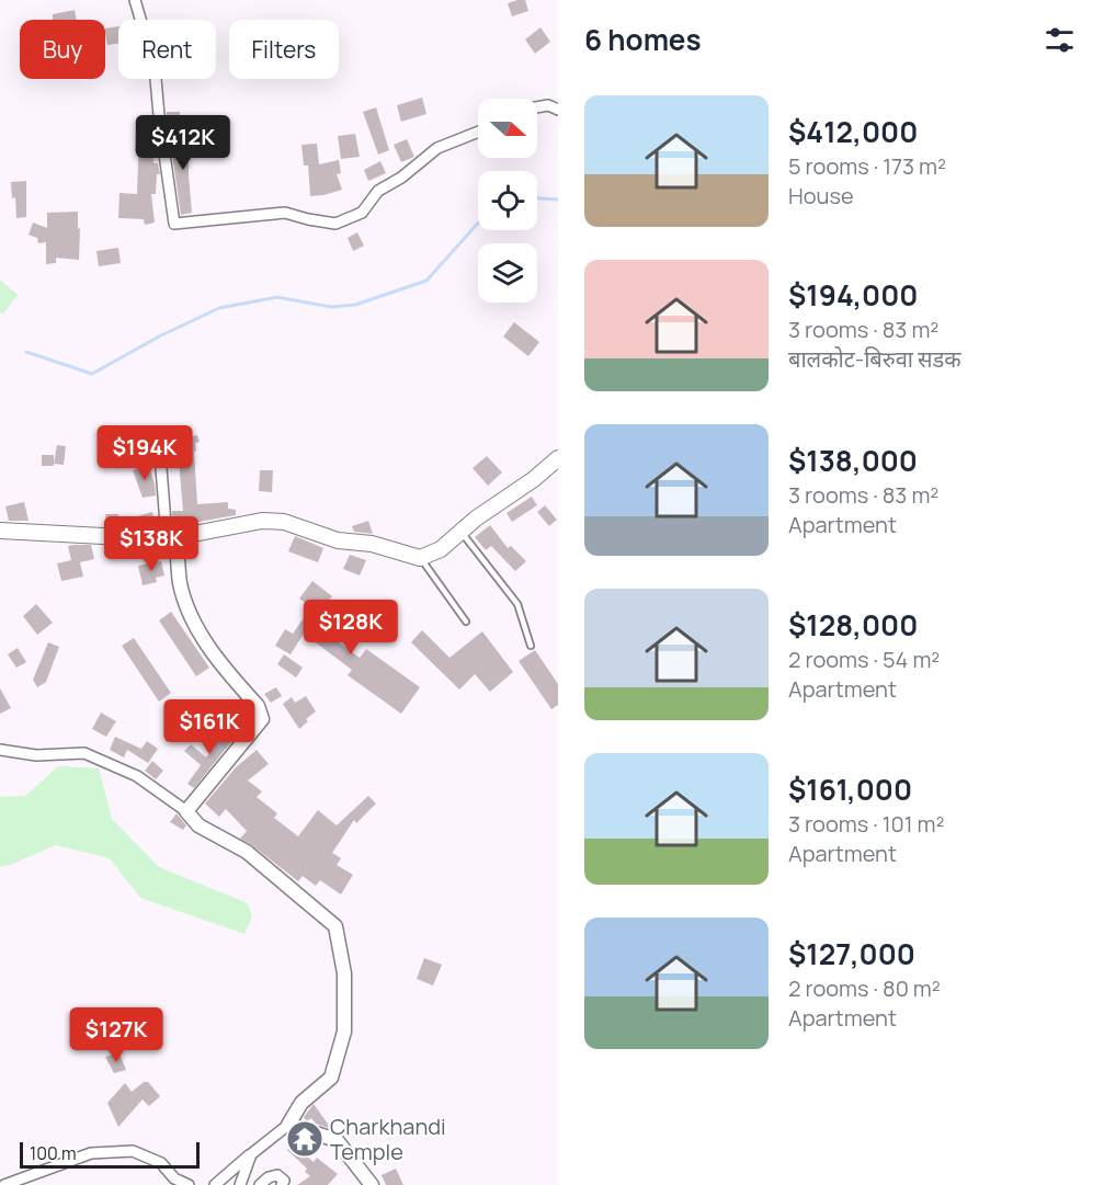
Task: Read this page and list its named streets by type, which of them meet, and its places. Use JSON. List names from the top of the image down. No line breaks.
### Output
{"places":{"temple":["Charkhandi Temple"]},"scale_bar":"100 m","north":"right","page":{"heading":"6 homes","chip":["Buy","Rent","Filters"],"list":[{"name":"$412,000","note":"5 rooms · 173 m² · House"},{"name":"$194,000","note":"3 rooms · 83 m² · बालकोट-बिरुवा सडक"},{"name":"$138,000","note":"3 rooms · 83 m² · Apartment"},{"name":"$128,000","note":"2 rooms · 54 m² · Apartment"},{"name":"$161,000","note":"3 rooms · 101 m² · Apartment"},{"name":"$127,000","note":"2 rooms · 80 m² · Apartment"}],"price":["$412K","$194K","$138K","$128K","$161K","$127K"],"scale":"100 m"}}
